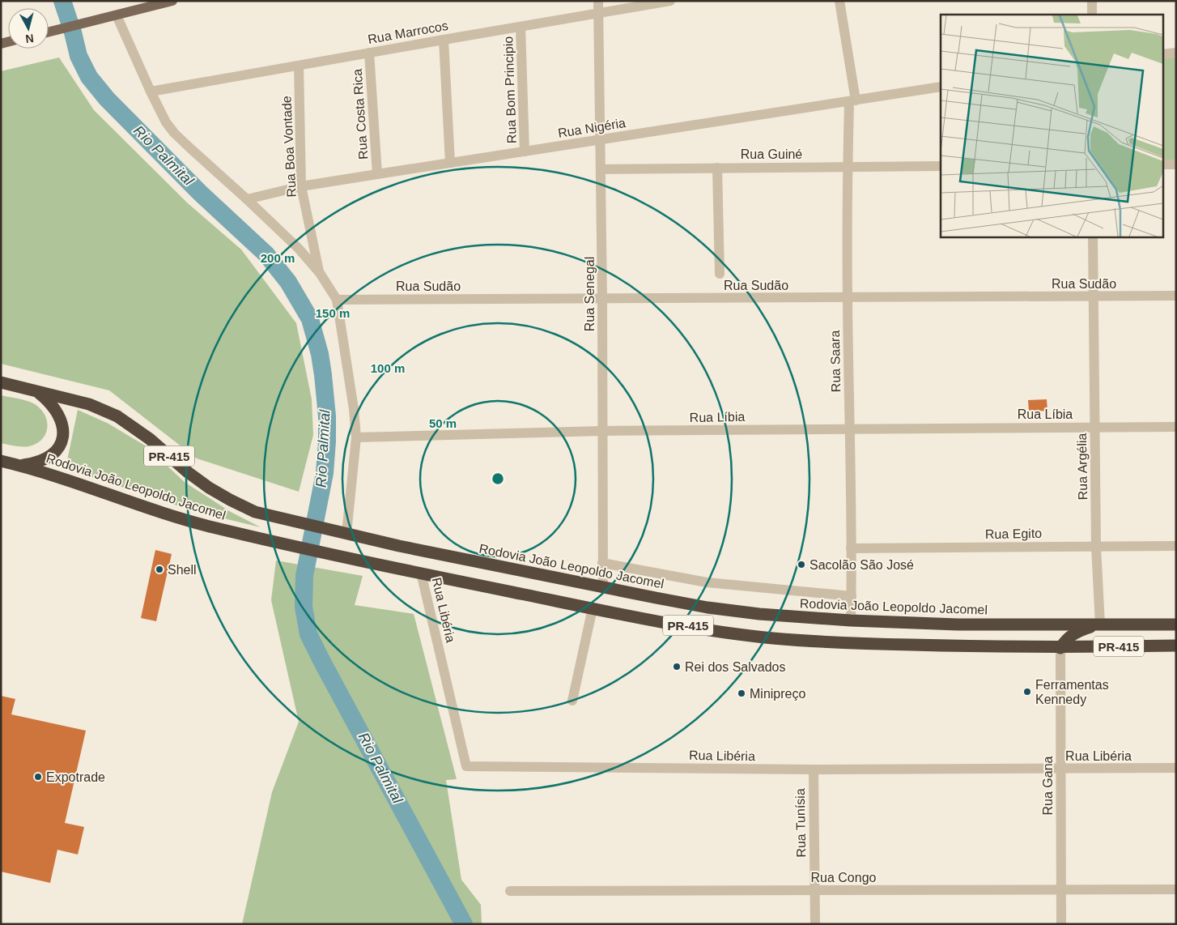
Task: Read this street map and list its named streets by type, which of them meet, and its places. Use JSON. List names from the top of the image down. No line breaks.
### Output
{"streets":{"highway":["PR-415","Rodovia João Leopoldo Jacomel"],"street":["Rua Marrocos","Rua Bom Principio","Rua Costa Rica","Rua Nigéria","Rua Boa Vontade","Rua Guiné","Rua Sudão","Rua Senegal","Rua Saara","Rua Líbia","Rua Argélia","Rua Egito","Rua Libéria","Rua Gana","Rua Tunísia","Rua Congo"]},"crossings":[["Rua Marrocos","Rua Bom Principio"],["Rua Marrocos","Rua Costa Rica"],["Rua Marrocos","Rua Boa Vontade"],["Rua Marrocos","Rua Senegal"],["Rua Bom Principio","Rua Nigéria"],["Rua Costa Rica","Rua Nigéria"],["Rua Nigéria","Rua Boa Vontade"],["Rua Nigéria","Rua Senegal"],["Rua Nigéria","Rua Saara"],["Rua Guiné","Rua Senegal"],["Rua Guiné","Rua Saara"],["Rua Sudão","Rua Senegal"],["Rua Sudão","Rua Saara"],["Rua Sudão","Rua Argélia"],["Rua Senegal","Rua Líbia"],["Rua Senegal","Rodovia João Leopoldo Jacomel"],["Rua Saara","Rua Líbia"],["Rua Saara","Rodovia João Leopoldo Jacomel"],["Rua Saara","Rua Egito"],["Rua Líbia","Rua Argélia"],["Rua Argélia","Rodovia João Leopoldo Jacomel"],["Rua Argélia","Rua Egito"],["Rodovia João Leopoldo Jacomel","Rua Libéria"],["Rodovia João Leopoldo Jacomel","Rua Gana"],["Rua Libéria","Rua Gana"],["Rua Libéria","Rua Tunísia"],["Rua Gana","Rua Congo"],["Rua Tunísia","Rua Congo"]],"water":["Rio Palmital"],"places":["Sacolão São José","Shell","Rei dos Salvados","Ferramentas Kennedy","Minipreço","Expotrade"],"north":"bottom","rings":["200 m","150 m","100 m","50 m"]}
